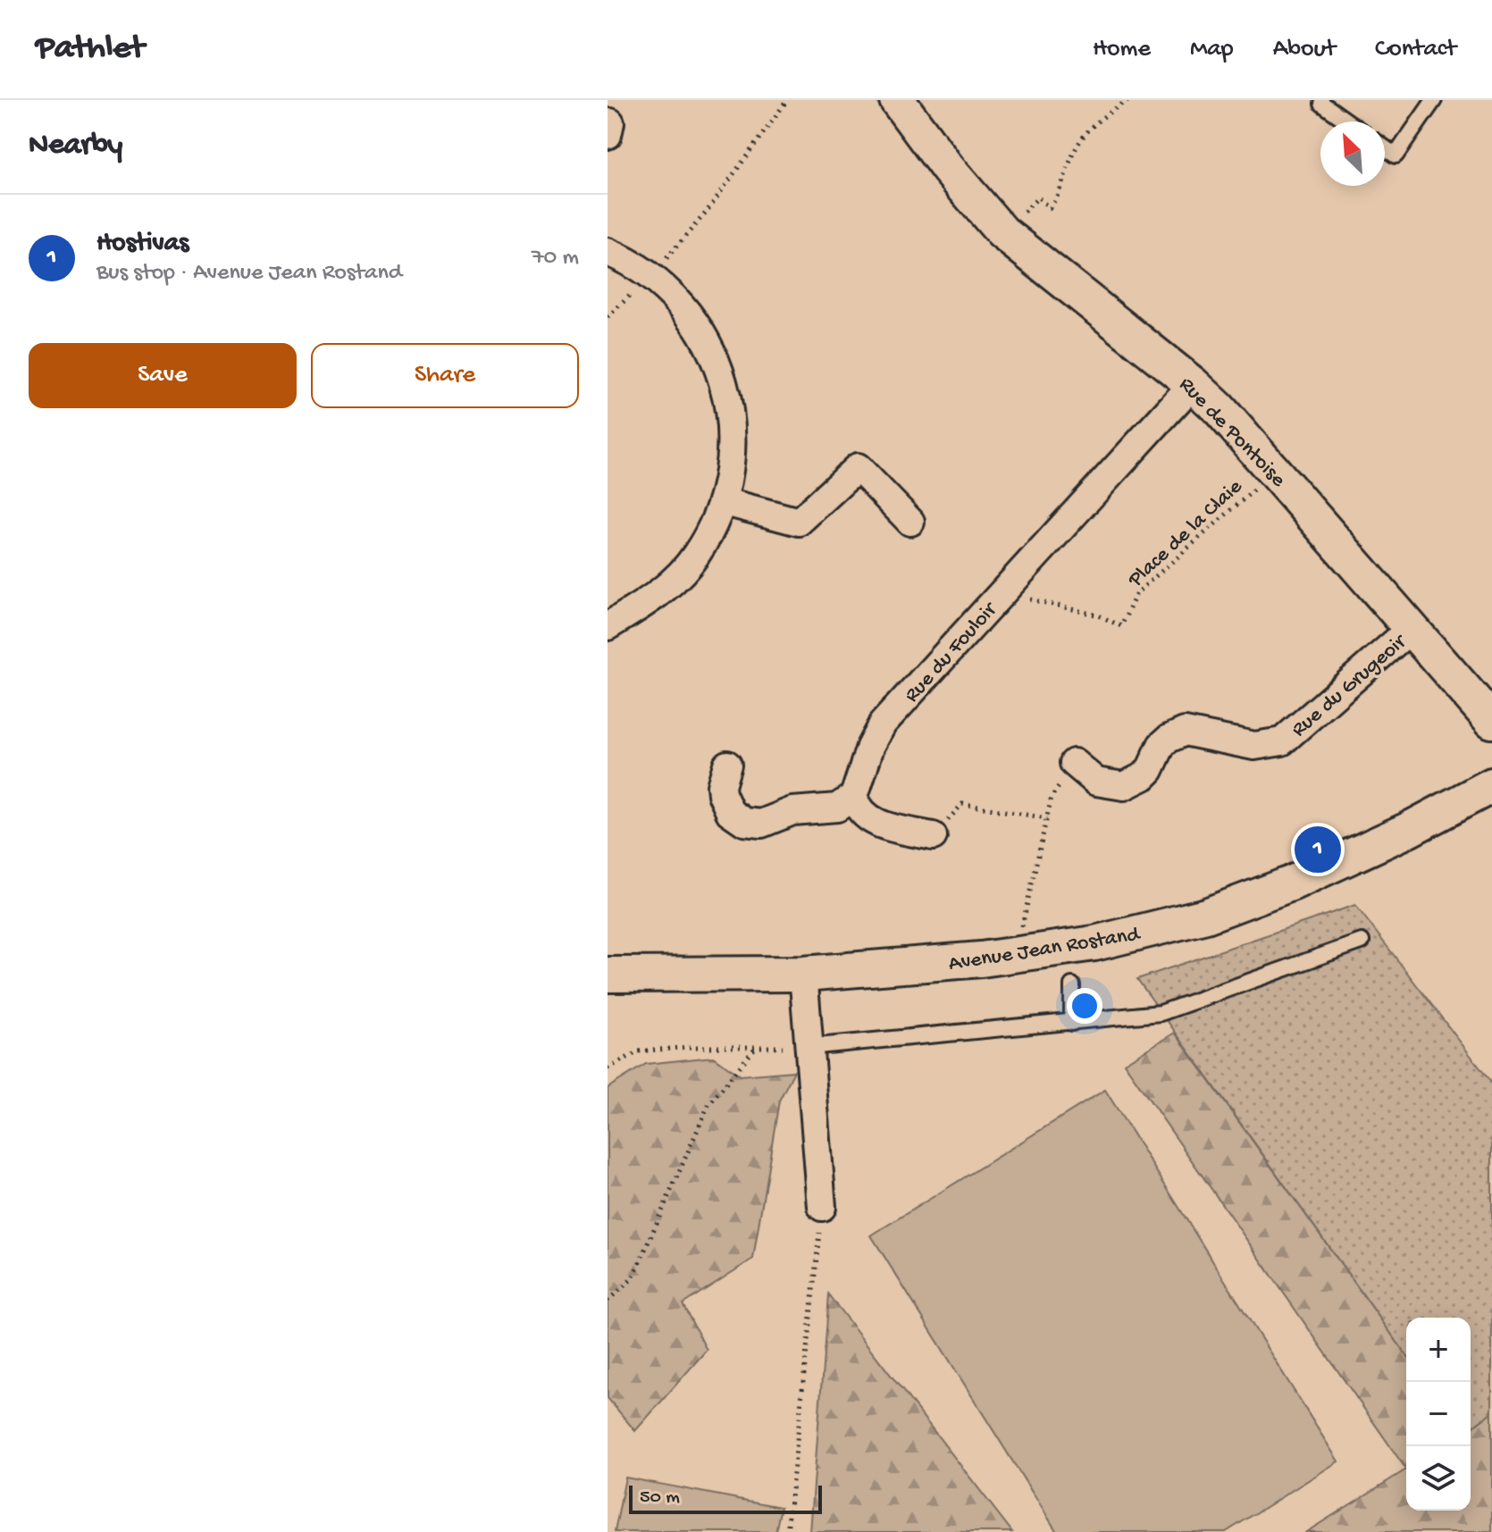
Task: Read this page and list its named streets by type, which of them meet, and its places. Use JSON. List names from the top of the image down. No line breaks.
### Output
{"streets":{"street":["Rue de Pontoise","Rue du Fouloir","Rue du Grugeoir","Avenue Jean Rostand"],"path":["Place de la Claie"]},"crossings":[["Rue de Pontoise","Place de la Claie"],["Rue de Pontoise","Rue du Fouloir"],["Rue de Pontoise","Rue du Grugeoir"],["Place de la Claie","Rue du Fouloir"]],"scale_bar":"50 m","north":"top left","page":{"header":"Pathlet","nav":["Home","Map","About","Contact"],"heading":"Nearby","list":[{"mark":"1","name":"Hostivas","note":"Bus stop · Avenue Jean Rostand","value":"70 m"}],"buttons":["Save","Share"],"pins":"1","map_buttons":["+","−"],"scale":"50 m"}}
